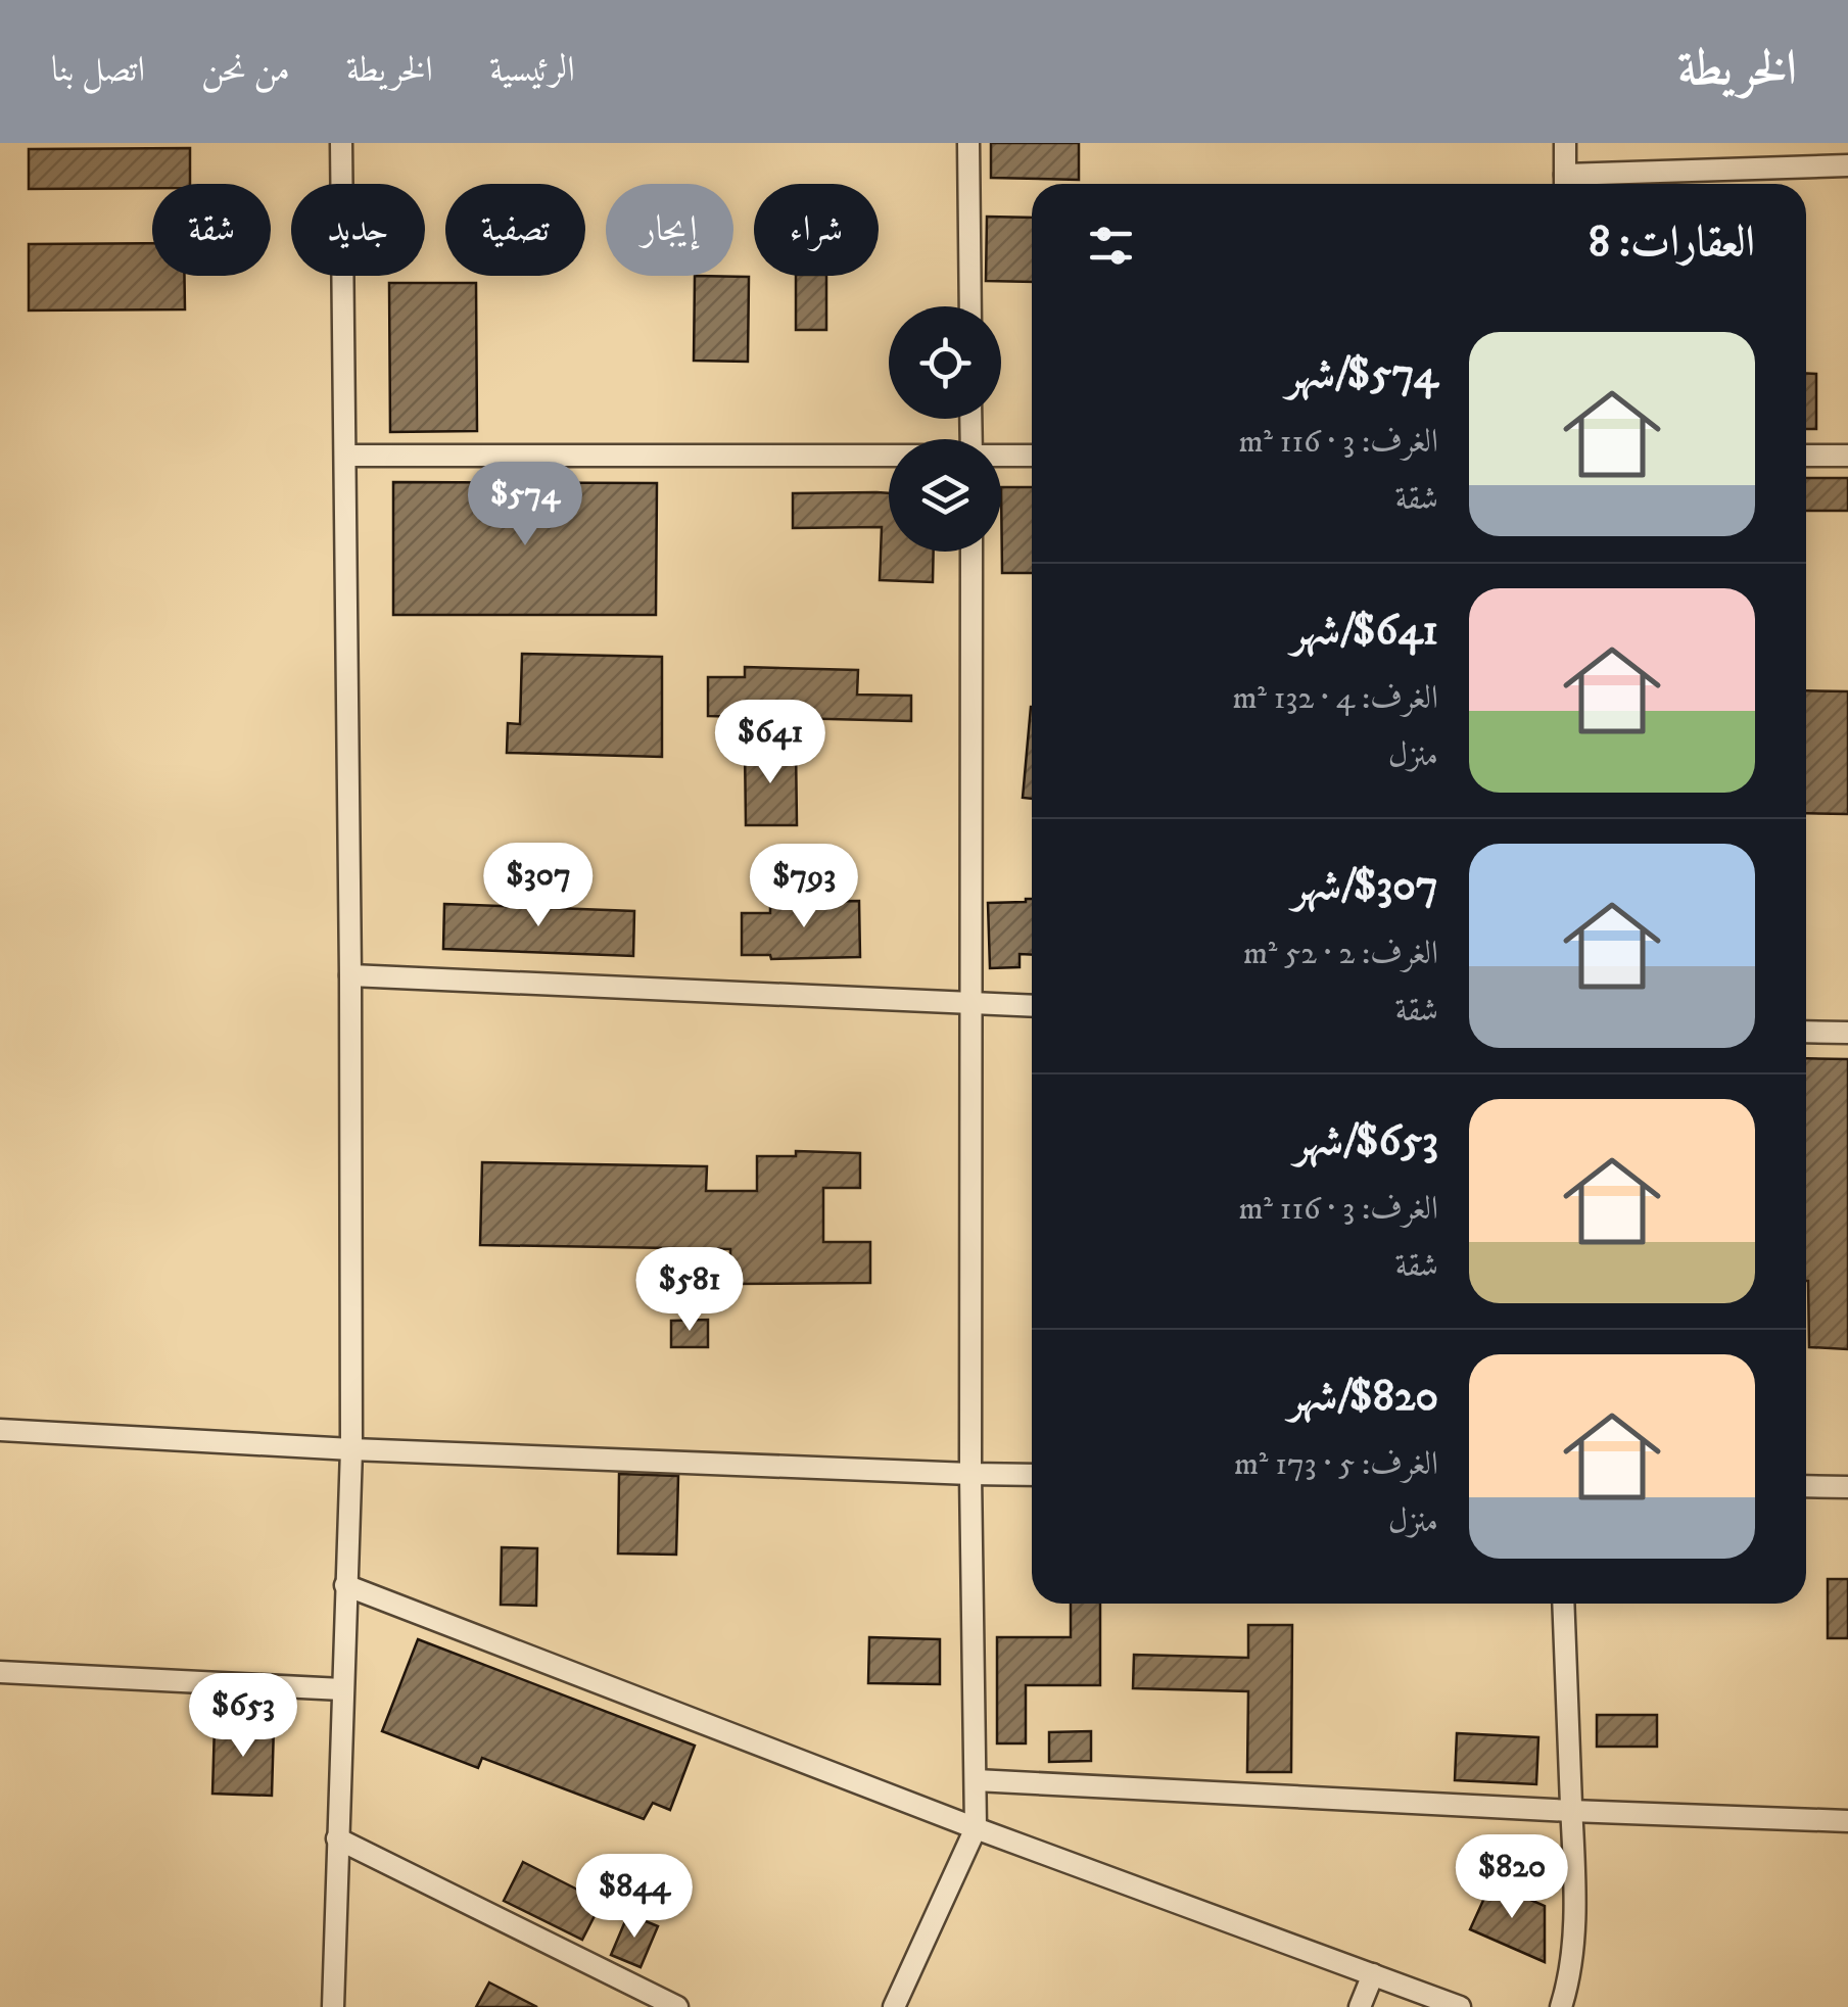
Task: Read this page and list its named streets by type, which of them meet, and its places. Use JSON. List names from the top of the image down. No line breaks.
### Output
{"page":{"header":"الخريطة","nav":["الرئيسية","الخريطة","من نحن","اتصل بنا"],"chip":["شراء","إيجار","تصفية","جديد","شقة"],"heading":"العقارات: 8","list":[{"name":"$574/شهر","note":"الغرف: 3 · 116 m² · شقة"},{"name":"$641/شهر","note":"الغرف: 4 · 132 m² · منزل"},{"name":"$307/شهر","note":"الغرف: 2 · 52 m² · شقة"},{"name":"$653/شهر","note":"الغرف: 3 · 116 m² · شقة"},{"name":"$820/شهر","note":"الغرف: 5 · 173 m² · منزل"}],"price":["$574","$641","$307","$793","$581","$653","$820","$844"]}}
